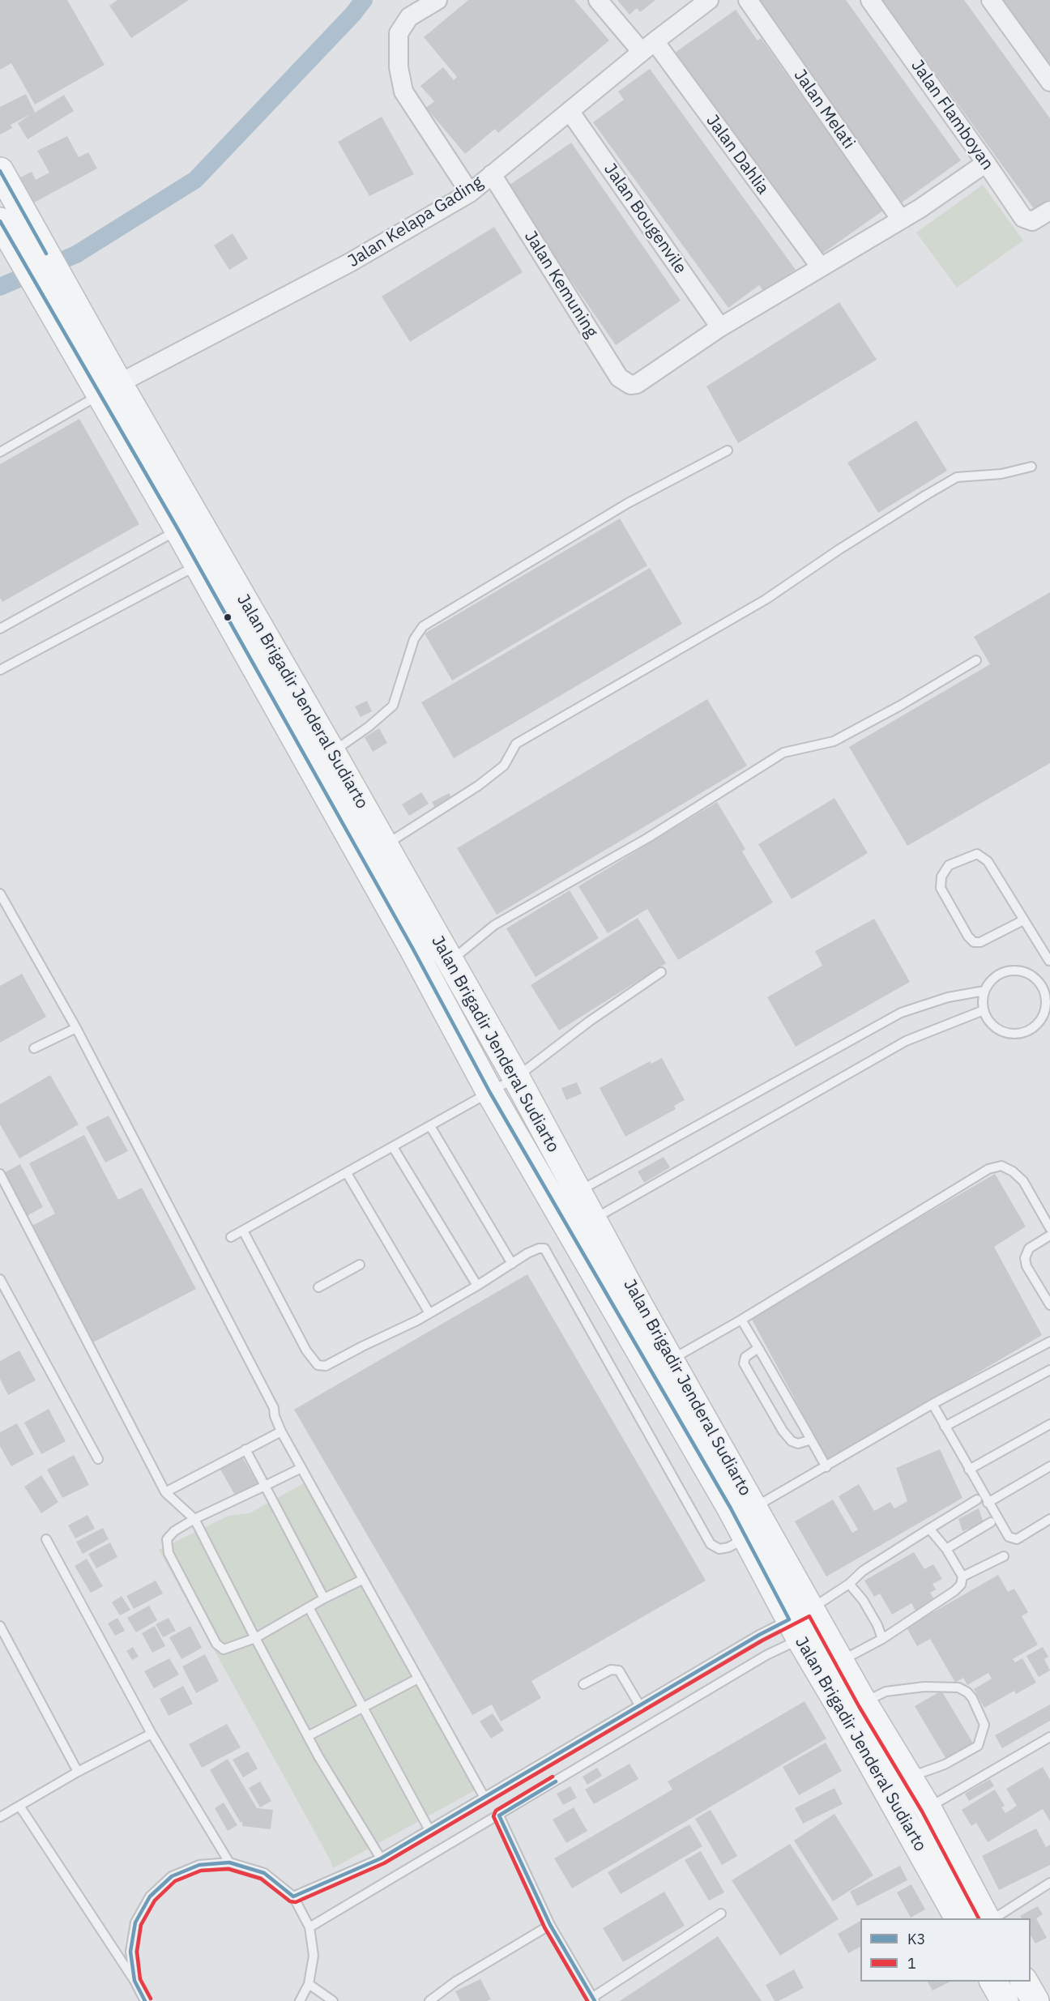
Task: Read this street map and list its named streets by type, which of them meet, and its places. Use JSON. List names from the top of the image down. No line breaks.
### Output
{"streets":{"main road":["Jalan Brigadir Jenderal Sudiarto"],"street":["Jalan Melati","Jalan Flamboyan","Jalan Dahlia","Jalan Bougenvile","Jalan Kelapa Gading","Jalan Kemuning"]},"crossings":[["Jalan Dahlia","Jalan Kelapa Gading"],["Jalan Bougenvile","Jalan Kelapa Gading"],["Jalan Bougenvile","Jalan Kemuning"],["Jalan Kelapa Gading","Jalan Kemuning"],["Jalan Kelapa Gading","Jalan Brigadir Jenderal Sudiarto"]],"lines":["transit line K3","transit line 1"],"legend":["K3","1"]}
